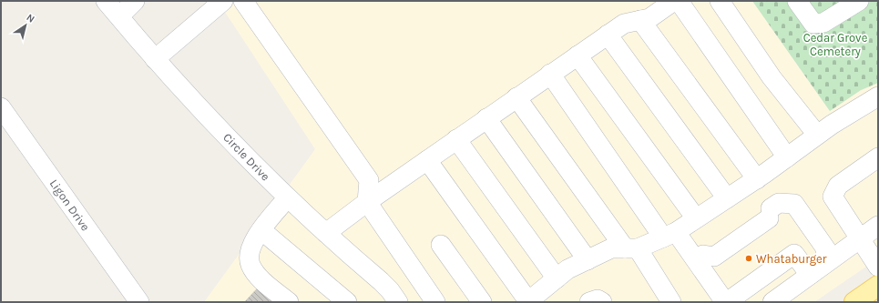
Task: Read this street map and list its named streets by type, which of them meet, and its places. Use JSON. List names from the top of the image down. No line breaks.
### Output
{"streets":{"street":["Circle Drive","Ligon Drive"]},"parks":["Cedar Grove Cemetery"],"places":["Whataburger"],"north":"top right"}
